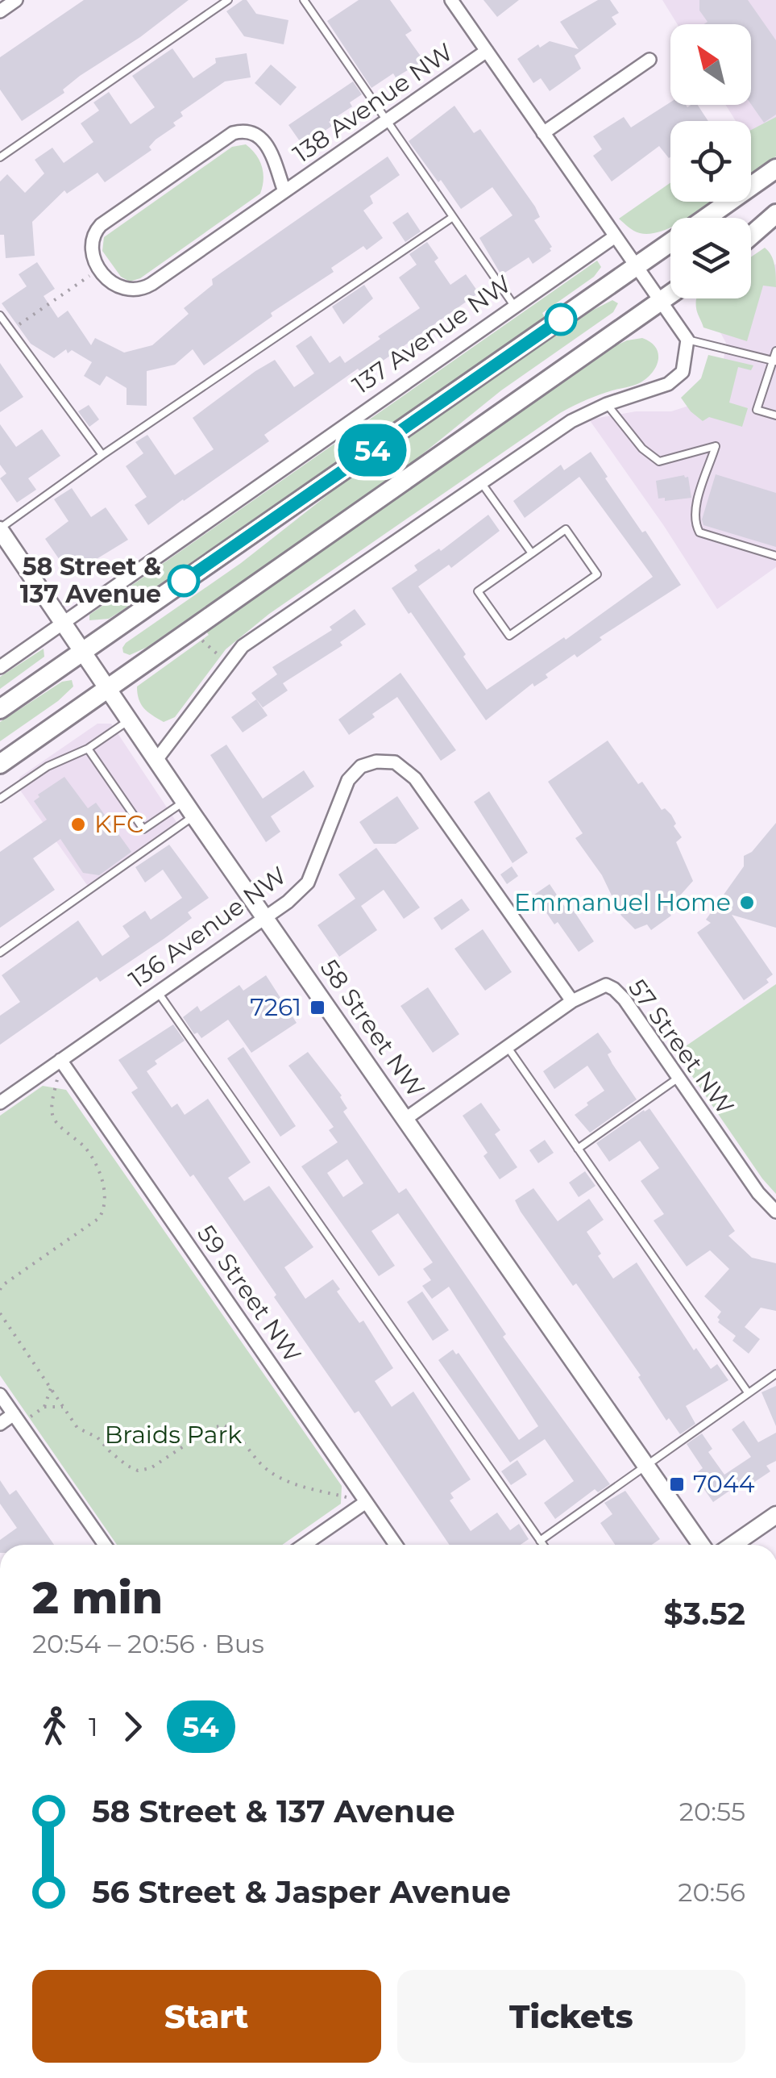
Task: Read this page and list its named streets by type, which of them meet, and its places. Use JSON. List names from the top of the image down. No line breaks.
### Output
{"streets":{"street":["138 Avenue NW","137 Avenue NW","136 Avenue NW","58 Street NW","57 Street NW","59 Street NW"]},"crossings":[["137 Avenue NW","58 Street NW"],["136 Avenue NW","58 Street NW"],["136 Avenue NW","57 Street NW"],["136 Avenue NW","59 Street NW"]],"parks":["Braids Park"],"places":{"other":["58 Street & 137 Avenue","KFC","Emmanuel Home"],"transit":["7261","7044"]},"lines":["bus line 54"],"north":"top left","page":{"on_map":"54","heading":["2 min","20:54 – 20:56 · Bus","$3.52"],"legs":["1","54"],"list":[{"name":"58 Street & 137 Avenue","value":"20:55"},{"name":"56 Street & Jasper Avenue","value":"20:56"}],"buttons":["Start","Tickets"]}}
